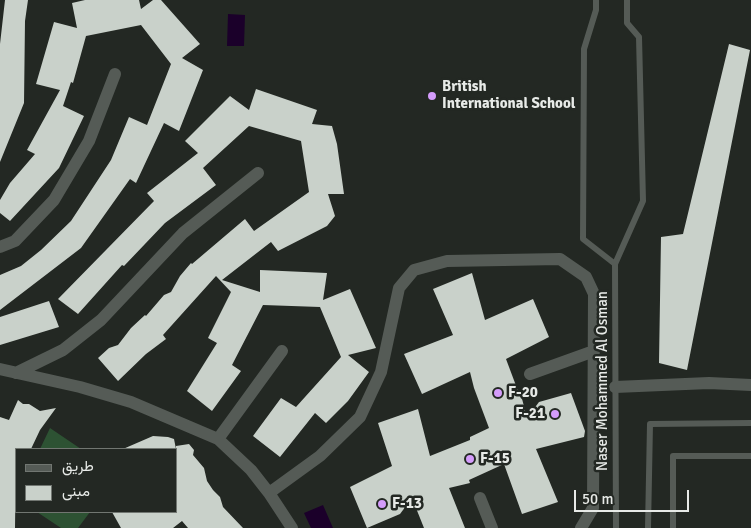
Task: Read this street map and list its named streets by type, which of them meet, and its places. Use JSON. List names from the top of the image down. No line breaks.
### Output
{"streets":{"lane":["Naser Mohammed Al Osman"]},"places":["British International School","F-20","F-21","F-15","F-13"],"legend":["طريق","مبنى"],"scale_bar":"50 m"}
